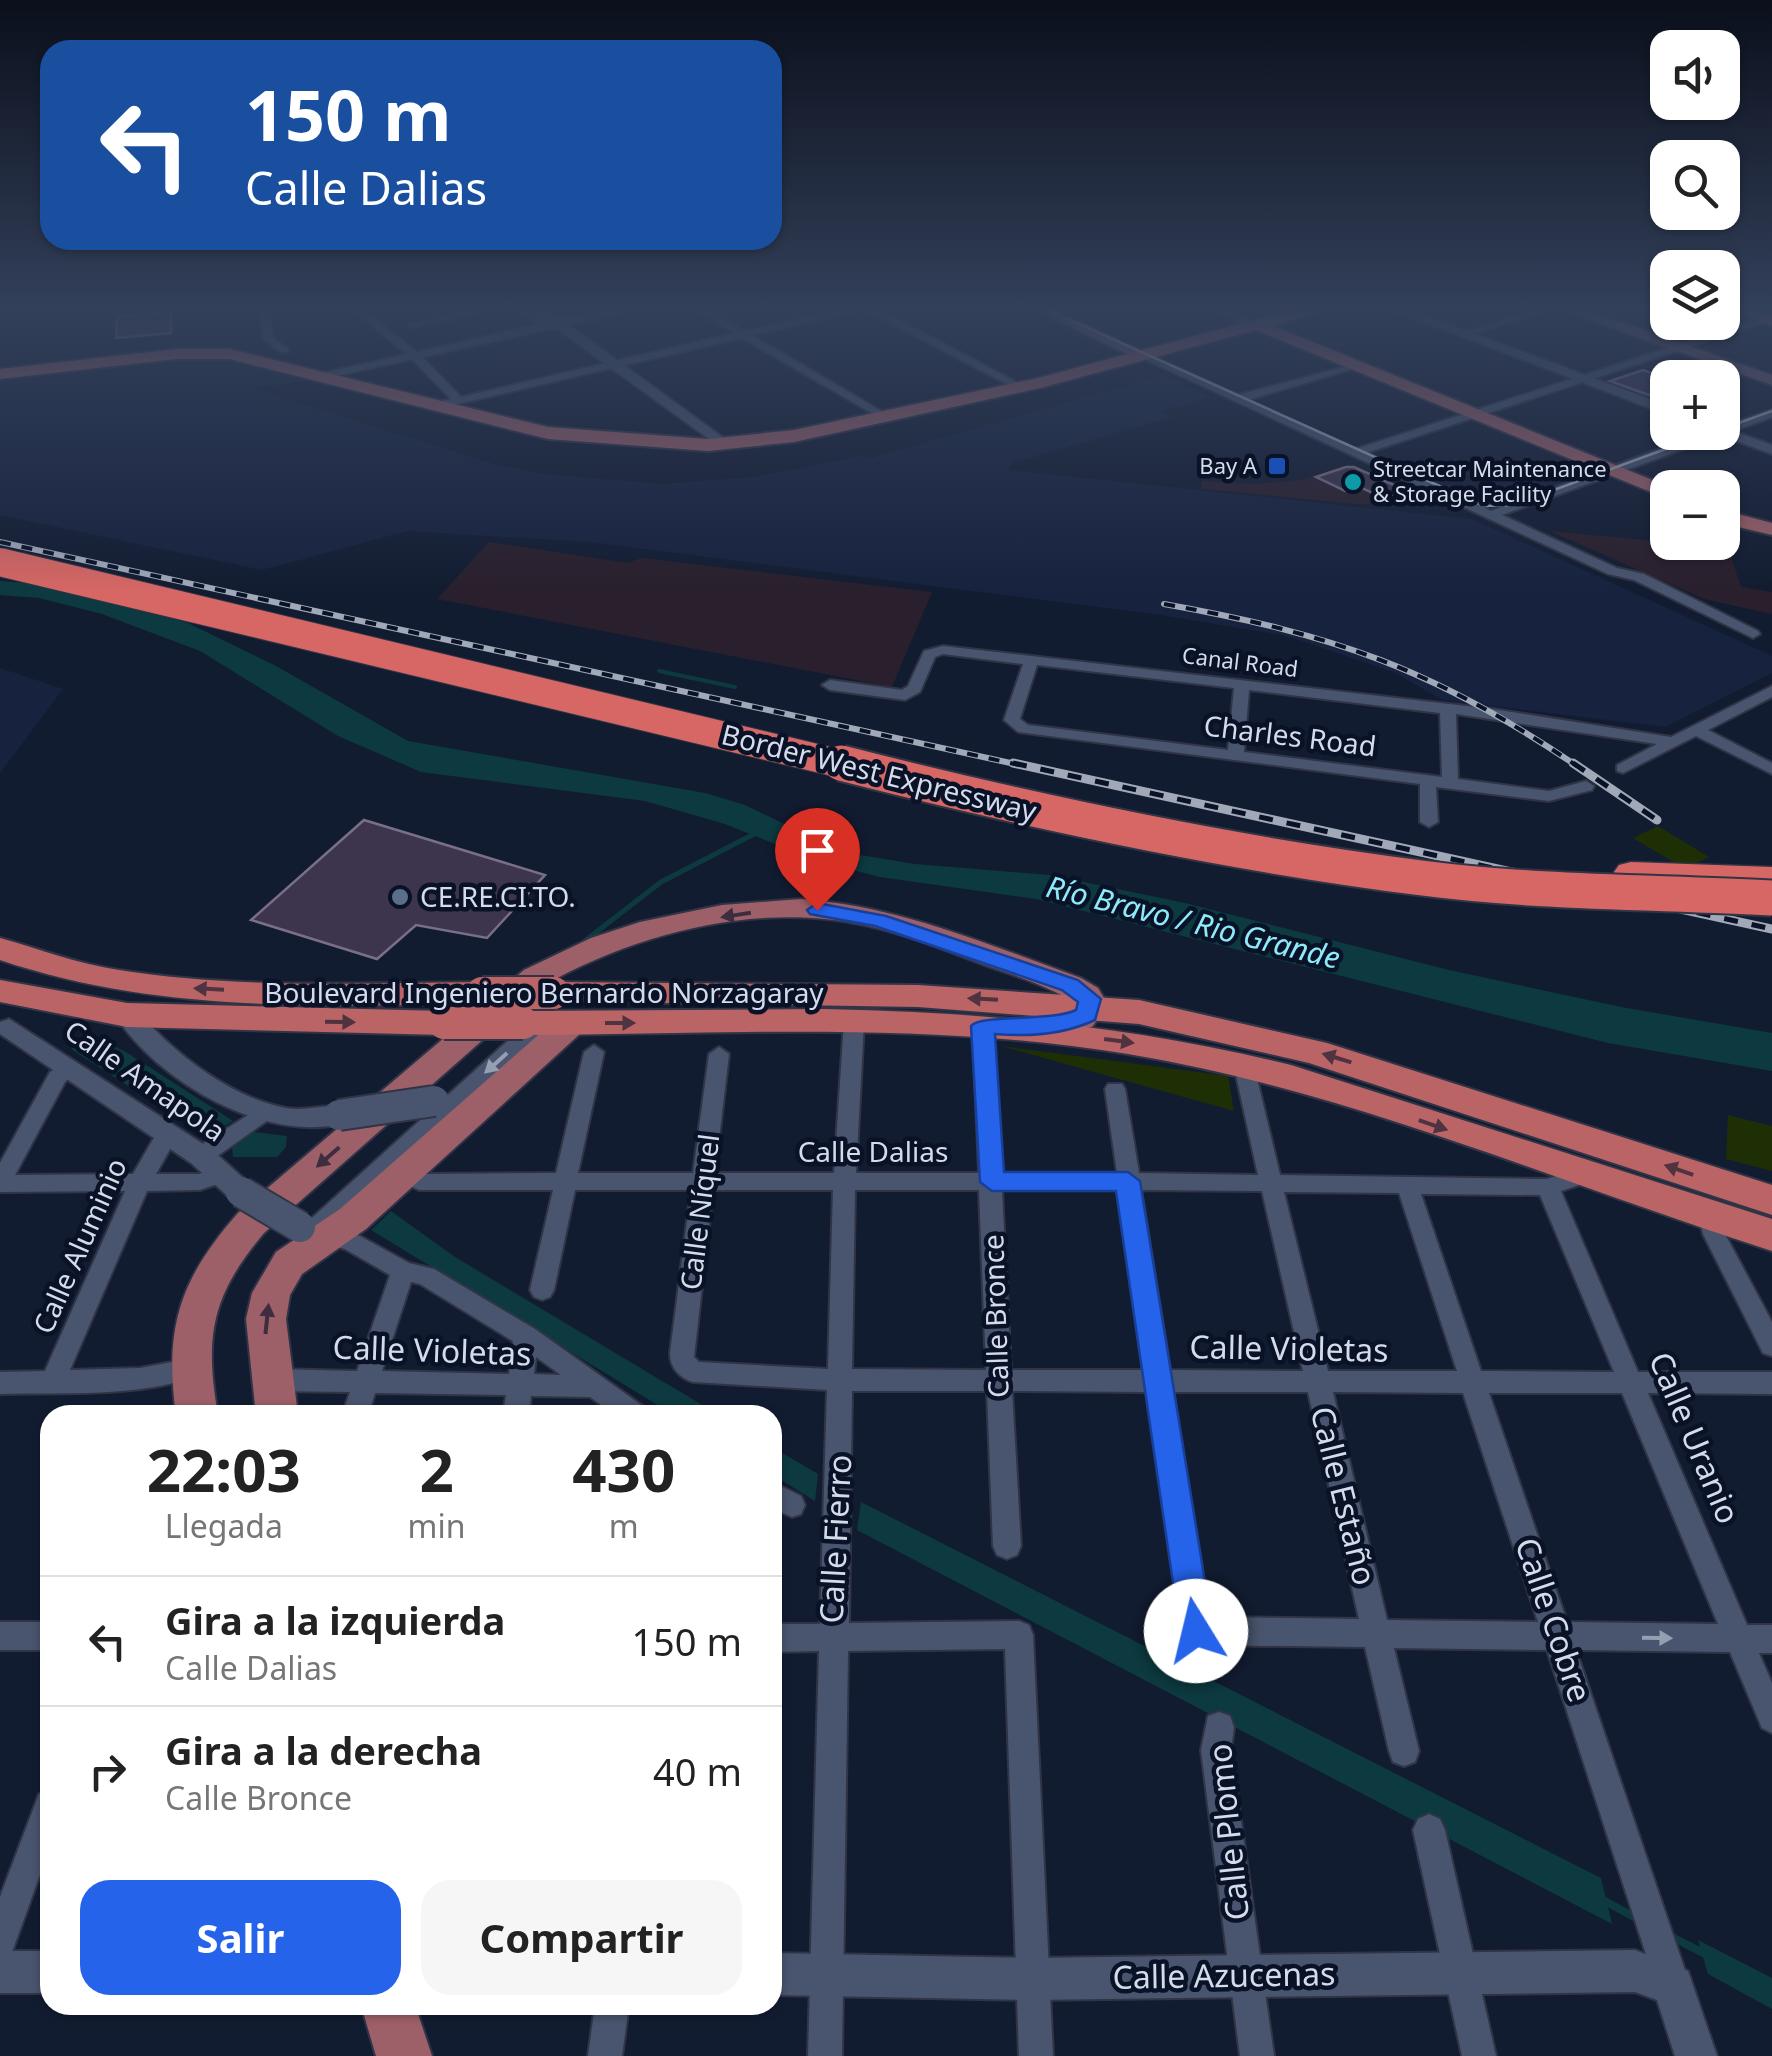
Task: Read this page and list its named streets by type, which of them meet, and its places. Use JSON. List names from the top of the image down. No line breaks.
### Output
{"streets":{"highway":["Border West Expressway","Boulevard Ingeniero Bernardo Norzagaray"],"street":["Canal Road","Charles Road","Calle Amapola","Calle Dalias","Calle Níquel","Calle Aluminio","Calle Bronce","Calle Violetas","Calle Uranio","Calle Estaño","Calle Fierro","Calle Cobre","Calle Plomo","Calle Azucenas"]},"crossings":[["Canal Road","Charles Road"],["Boulevard Ingeniero Bernardo Norzagaray","Calle Dalias"],["Boulevard Ingeniero Bernardo Norzagaray","Calle Bronce"],["Boulevard Ingeniero Bernardo Norzagaray","Calle Uranio"],["Boulevard Ingeniero Bernardo Norzagaray","Calle Estaño"],["Boulevard Ingeniero Bernardo Norzagaray","Calle Fierro"],["Calle Amapola","Calle Aluminio"],["Calle Dalias","Calle Níquel"],["Calle Dalias","Calle Bronce"],["Calle Dalias","Calle Uranio"],["Calle Dalias","Calle Estaño"],["Calle Dalias","Calle Fierro"],["Calle Dalias","Calle Cobre"],["Calle Níquel","Calle Violetas"],["Calle Bronce","Calle Violetas"],["Calle Violetas","Calle Uranio"],["Calle Violetas","Calle Estaño"],["Calle Violetas","Calle Fierro"],["Calle Violetas","Calle Cobre"],["Calle Fierro","Calle Azucenas"],["Calle Cobre","Calle Azucenas"],["Calle Plomo","Calle Azucenas"]],"water":["Río Bravo / Rio Grande"],"places":{"transit":["Bay A"],"other":["Streetcar Maintenance & Storage Facility","CE.RE.CI.TO."]},"page":{"map_buttons":["+","−"],"turn":["150 m","Calle Dalias"],"eta":["22:03","Llegada","2","min","430","m"],"list":[{"name":"Gira a la izquierda","note":"Calle Dalias","value":"150 m"},{"name":"Gira a la derecha","note":"Calle Bronce","value":"40 m"}],"buttons":["Salir","Compartir"]}}
